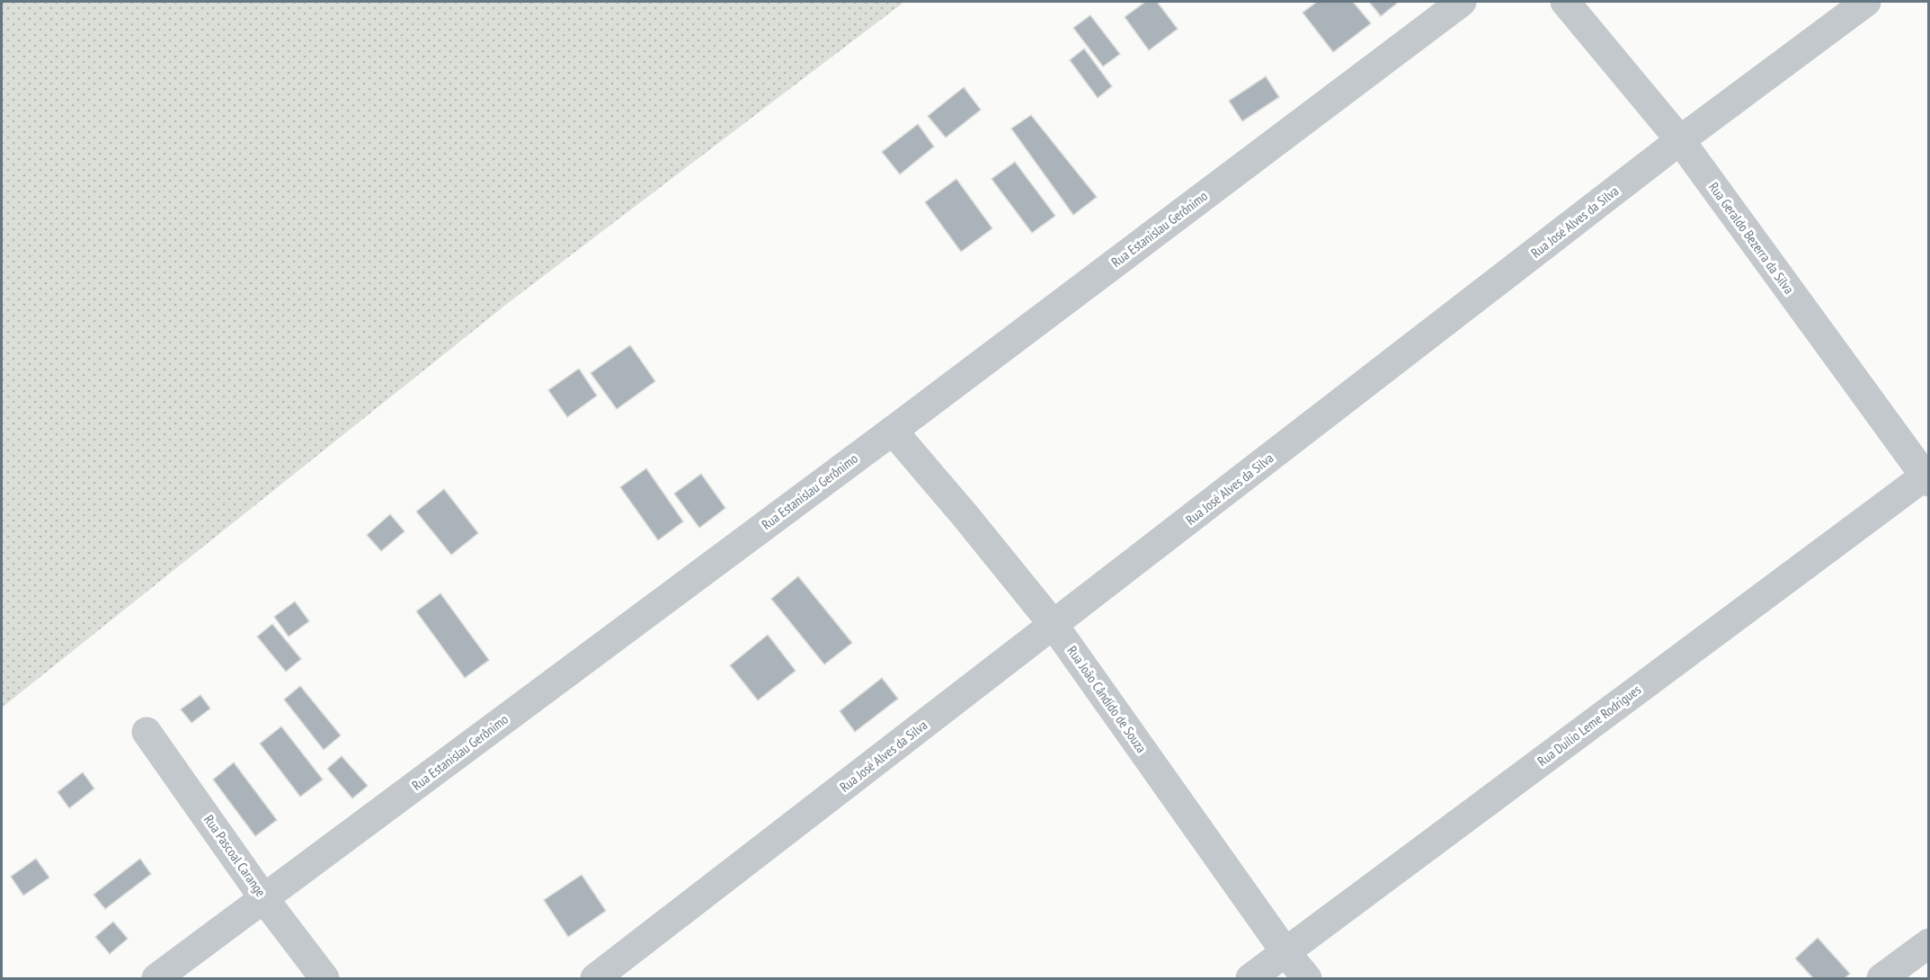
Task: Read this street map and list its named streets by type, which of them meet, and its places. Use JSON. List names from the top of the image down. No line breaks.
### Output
{"streets":{"street":["Rua José Alves da Silva","Rua Estanislau Gerônimo","Rua Geraldo Bezerra da Silva","Rua João Cândido de Souza","Rua Duílio Leme Rodrigues","Rua Pascoal Carange"]},"crossings":[["Rua José Alves da Silva","Rua Geraldo Bezerra da Silva"],["Rua José Alves da Silva","Rua João Cândido de Souza"],["Rua Estanislau Gerônimo","Rua João Cândido de Souza"],["Rua Estanislau Gerônimo","Rua Pascoal Carange"],["Rua Geraldo Bezerra da Silva","Rua Duílio Leme Rodrigues"],["Rua João Cândido de Souza","Rua Duílio Leme Rodrigues"]]}
